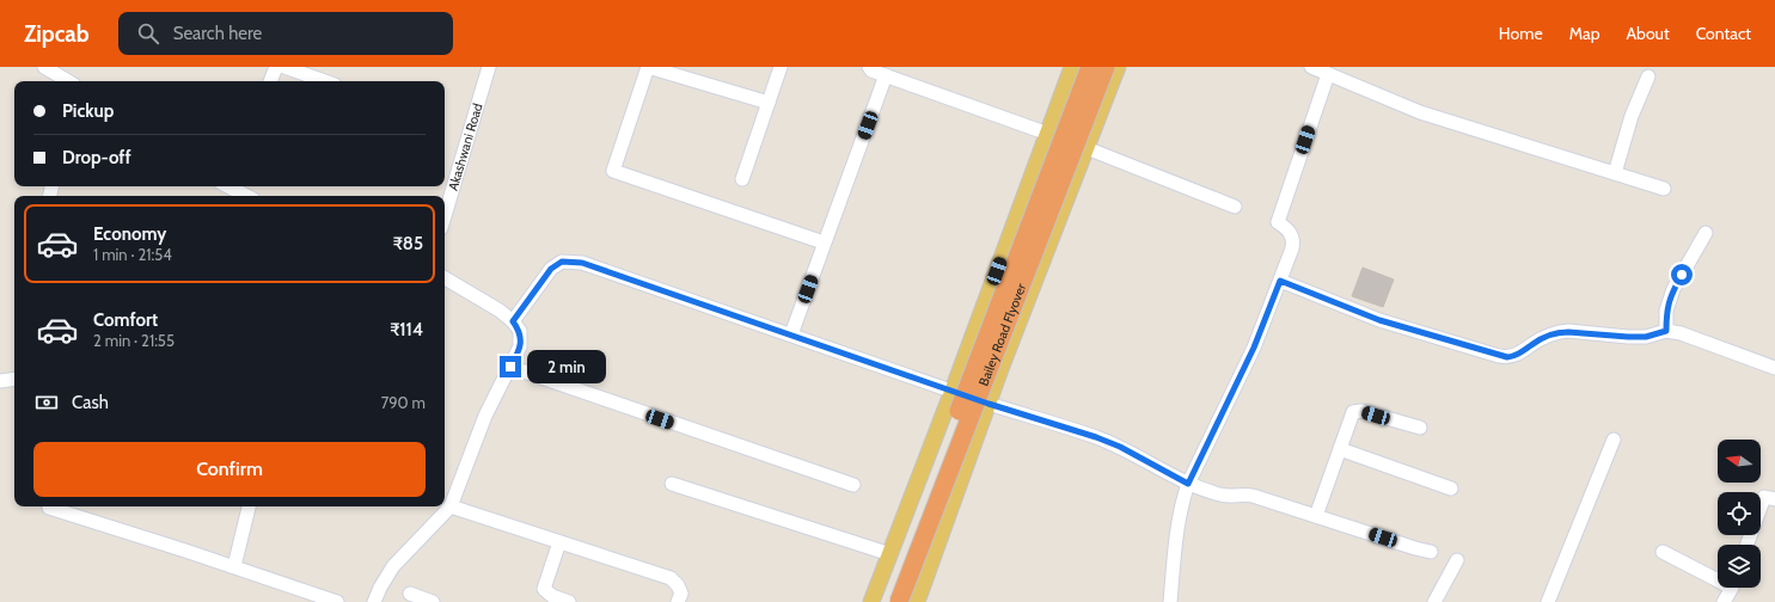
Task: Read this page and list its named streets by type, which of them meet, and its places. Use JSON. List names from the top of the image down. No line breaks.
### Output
{"streets":{"highway":["Bailey Road Flyover"],"street":["Akashwani Road"]},"north":"left","page":{"header":"Zipcab","search":"Search here","nav":["Home","Map","About","Contact"],"banner":["Pickup","Drop-off"],"list":[{"name":"Economy","note":"1 min · 21:54","value":"₹85"},{"name":"Comfort","note":"2 min · 21:55","value":"₹114"}],"bubble":"2 min","pay":["Cash","790 m"],"buttons":"Confirm"}}
